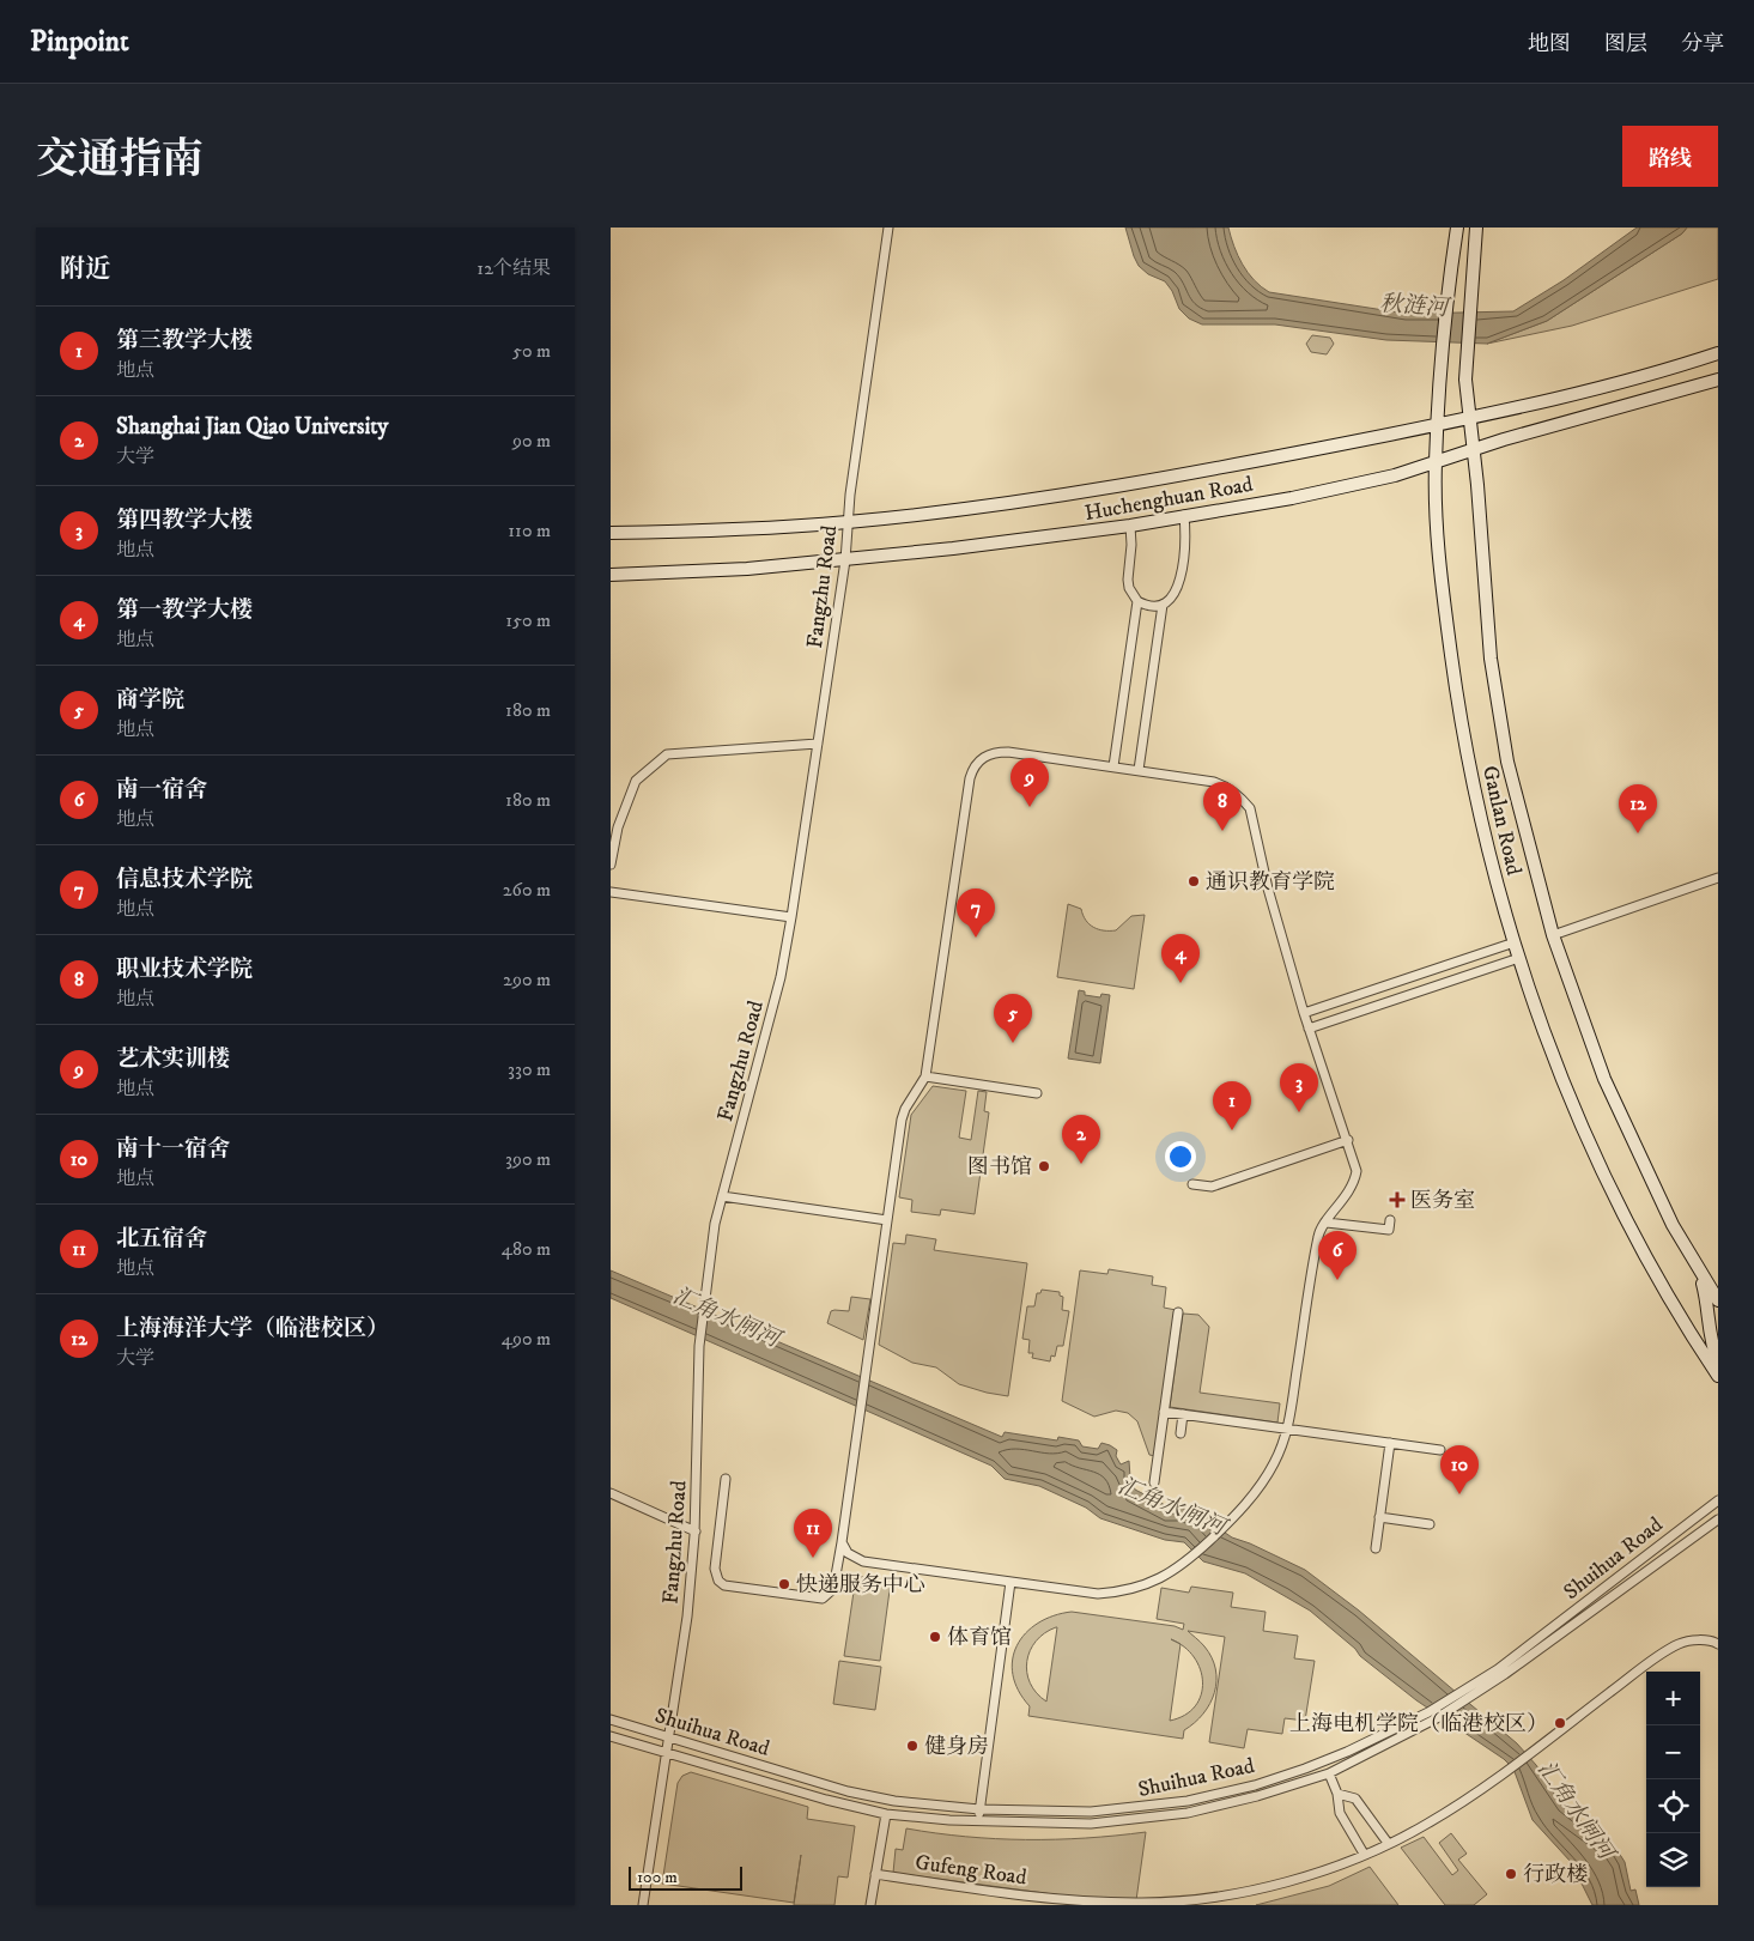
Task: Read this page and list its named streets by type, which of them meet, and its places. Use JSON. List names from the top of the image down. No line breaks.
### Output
{"streets":{"main road":["Huchenghuan Road","Ganlan Road"],"street":["Fangzhu Road","Shuihua Road","Gufeng Road"]},"crossings":[["Huchenghuan Road","Fangzhu Road"],["Huchenghuan Road","Ganlan Road"],["Fangzhu Road","Shuihua Road"]],"water":["秋涟河","汇角水闸河"],"places":{"other":["通识教育学院","图书馆","快递服务中心","体育馆","上海电机学院（临港校区）","健身房","行政楼"],"health":["医务室"]},"scale_bar":"100 m","page":{"header":"Pinpoint","nav":["地图","图层","分享"],"title":"交通指南","buttons":"路线","heading":["附近","12个结果"],"list":[{"mark":"1","name":"第三教学大楼","note":"地点","value":"50 m"},{"mark":"2","name":"Shanghai Jian Qiao University","note":"大学","value":"90 m"},{"mark":"3","name":"第四教学大楼","note":"地点","value":"110 m"},{"mark":"4","name":"第一教学大楼","note":"地点","value":"150 m"},{"mark":"5","name":"商学院","note":"地点","value":"180 m"},{"mark":"6","name":"南一宿舍","note":"地点","value":"180 m"},{"mark":"7","name":"信息技术学院","note":"地点","value":"260 m"},{"mark":"8","name":"职业技术学院","note":"地点","value":"290 m"},{"mark":"9","name":"艺术实训楼","note":"地点","value":"330 m"},{"mark":"10","name":"南十一宿舍","note":"地点","value":"390 m"},{"mark":"11","name":"北五宿舍","note":"地点","value":"480 m"},{"mark":"12","name":"上海海洋大学（临港校区）","note":"大学","value":"490 m"}],"pins":["9","8","12","7","4","5","3","1","2","6","10","11"],"map_buttons":["+","−"],"scale":"100 m"}}
